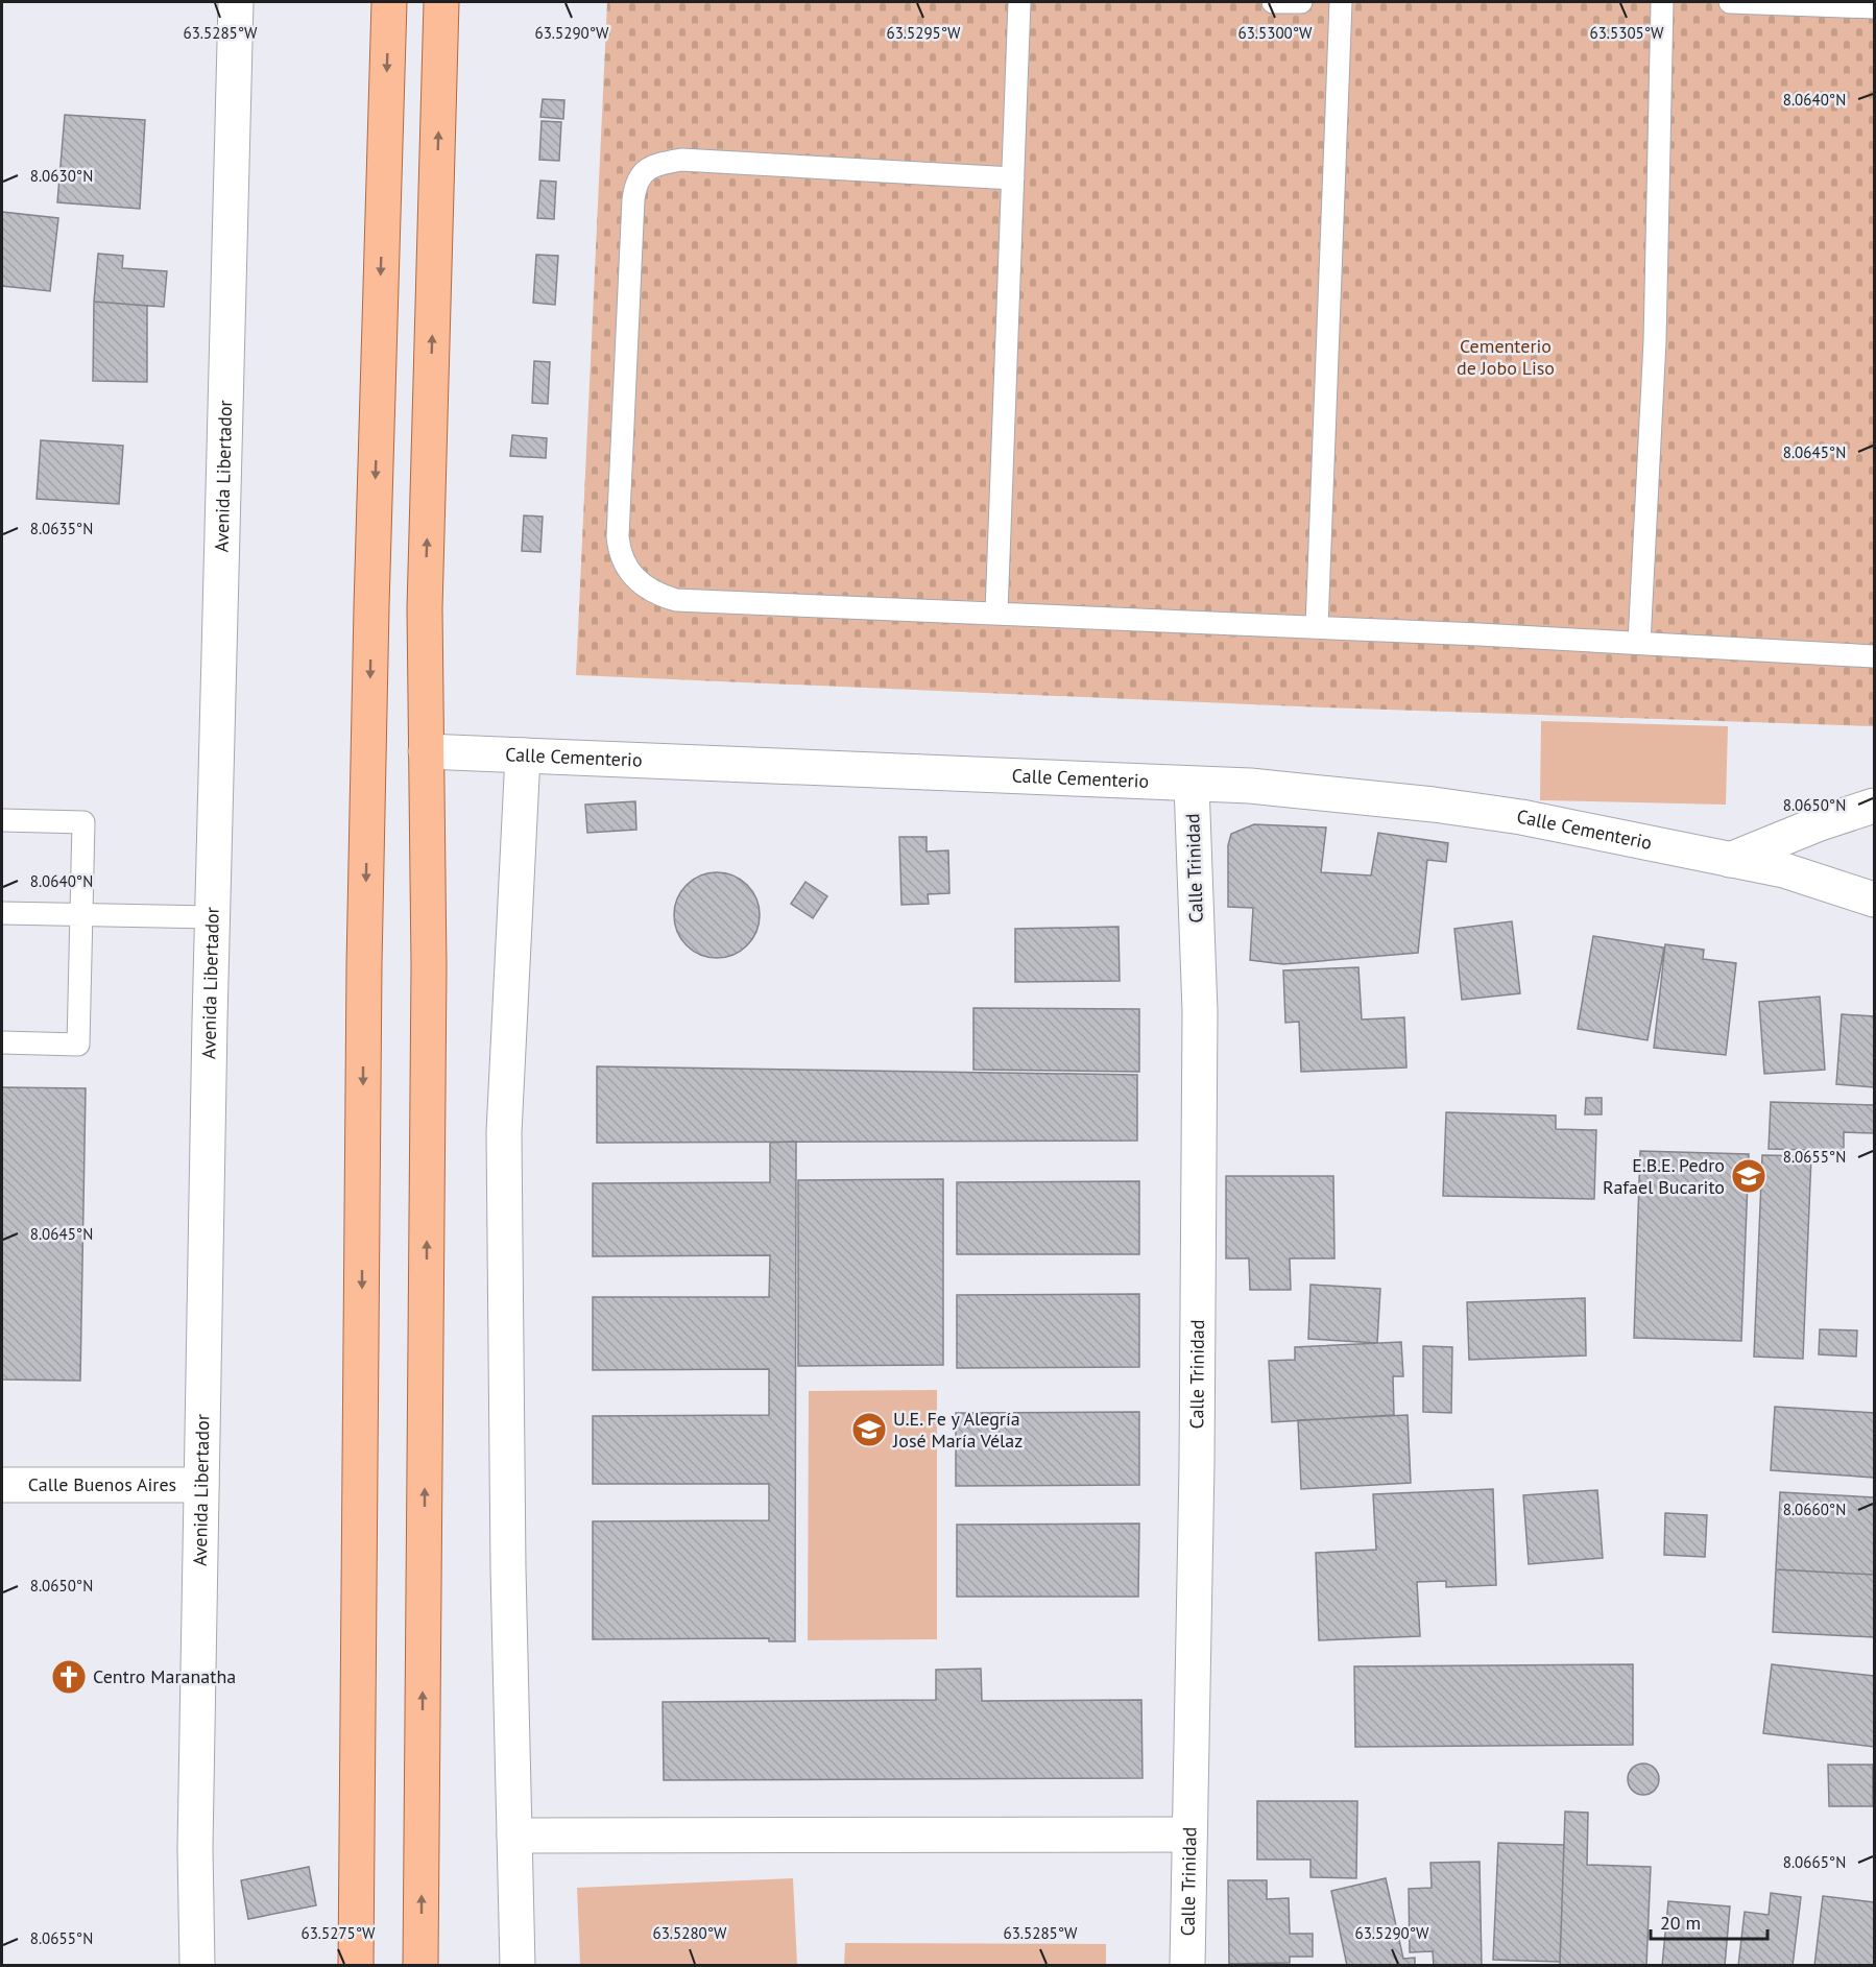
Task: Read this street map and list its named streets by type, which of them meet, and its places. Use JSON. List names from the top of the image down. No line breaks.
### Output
{"streets":{"street":["Avenida Libertador","Calle Cementerio","Calle Trinidad","Calle Buenos Aires"]},"crossings":[["Avenida Libertador","Calle Buenos Aires"],["Calle Cementerio","Calle Trinidad"]],"parks":["Cementerio de Jobo Liso"],"places":{"school or university":["E.B.E. Pedro Rafael Bucarito","U.E. Fe y Alegría José María Vélaz"],"church":["Centro Maranatha"]},"scale_bar":"20 m","coordinates":["63.5285°W","63.5290°W","63.5295°W","63.5300°W","63.5305°W","8.0640°N","8.0630°N","8.0645°N","8.0635°N","8.0650°N","8.0655°N","8.0660°N","8.0665°N","63.5275°W","63.5280°W"]}
